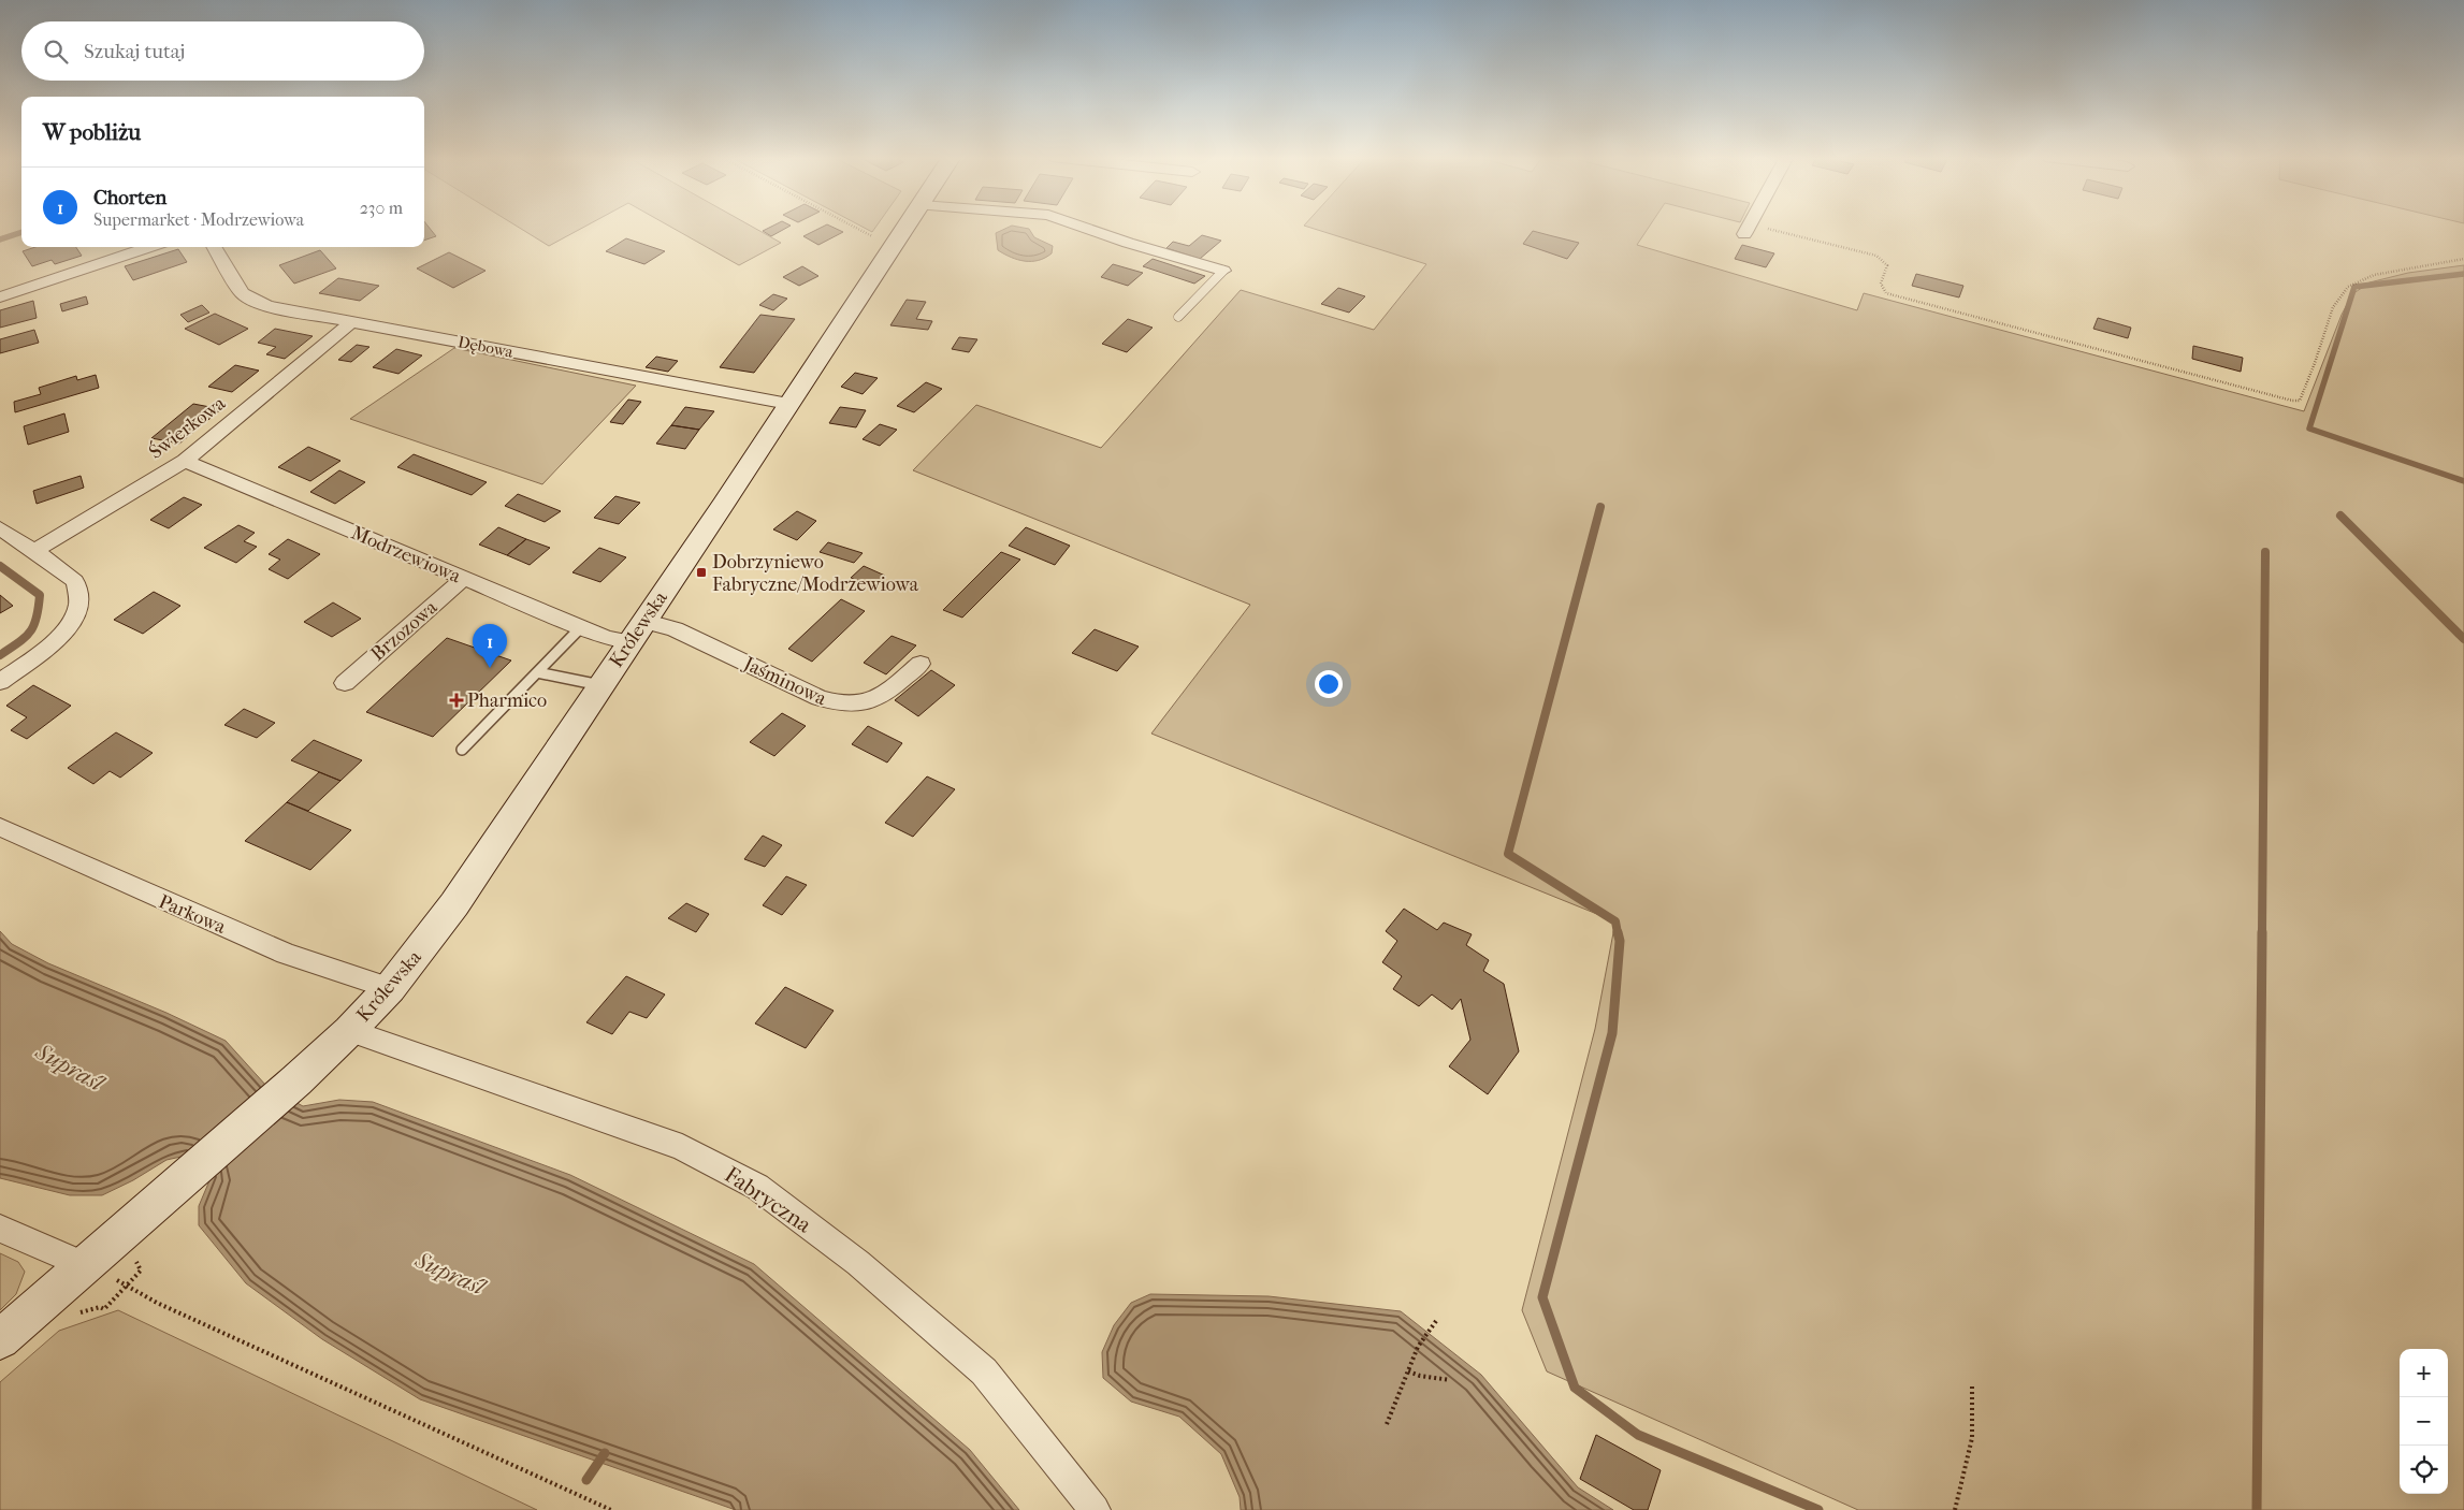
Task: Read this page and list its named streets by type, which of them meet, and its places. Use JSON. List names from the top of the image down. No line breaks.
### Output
{"streets":{"street":["Dębowa","Świerkowa","Modrzewiowa","Królewska","Brzozowa","Jaśminowa","Parkowa","Fabryczna"]},"crossings":[["Dębowa","Świerkowa"],["Dębowa","Królewska"],["Świerkowa","Modrzewiowa"],["Modrzewiowa","Królewska"],["Modrzewiowa","Brzozowa"],["Modrzewiowa","Jaśminowa"],["Królewska","Jaśminowa"],["Królewska","Parkowa"],["Królewska","Fabryczna"]],"water":["Supraśl"],"places":{"transit":["Dobrzyniewo Fabryczne/Modrzewiowa"],"health":["Pharmico"]},"page":{"search":"Szukaj tutaj","heading":"W pobliżu","list":[{"mark":"1","name":"Chorten","note":"Supermarket · Modrzewiowa","value":"230 m"}],"pins":"1","map_buttons":["+","−"]}}
